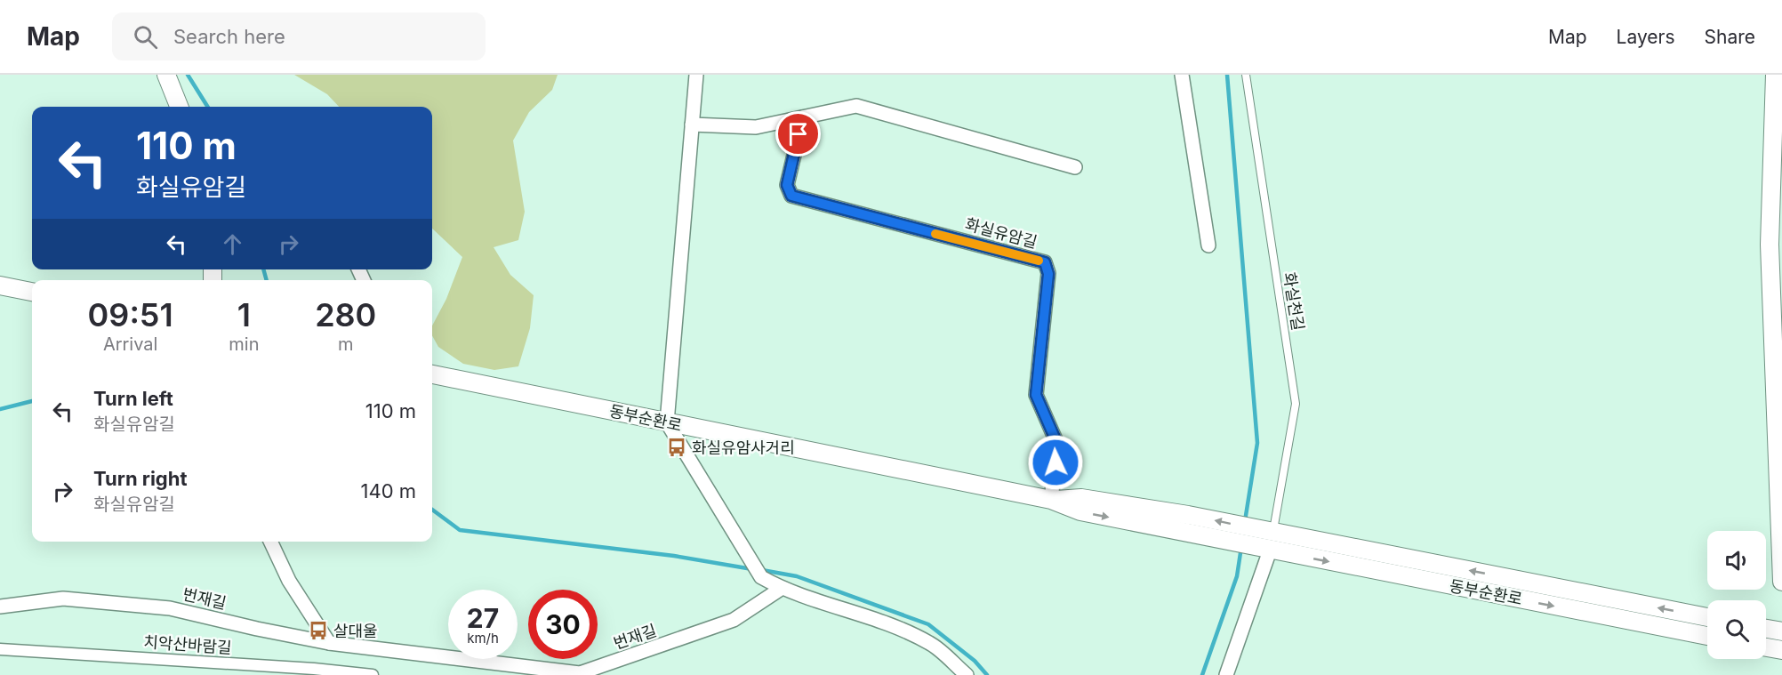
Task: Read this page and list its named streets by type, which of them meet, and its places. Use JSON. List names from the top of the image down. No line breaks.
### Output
{"streets":{"street":["화실유암길","동부순환로","번재길","치악산바람길"],"lane":["화실천길"]},"crossings":[["화실유암길","동부순환로"],["화실천길","동부순환로"]],"places":{"bus stop":["화실유암사거리","살대울"]},"page":{"header":"Map","search":"Search here","nav":["Map","Layers","Share"],"turn":["110 m","화실유암길"],"eta":["09:51","Arrival","1","min","280","m"],"list":[{"name":"Turn left","note":"화실유암길","value":"110 m"},{"name":"Turn right","note":"화실유암길","value":"140 m"}],"speed":"27 km/h","limit":"30"}}
